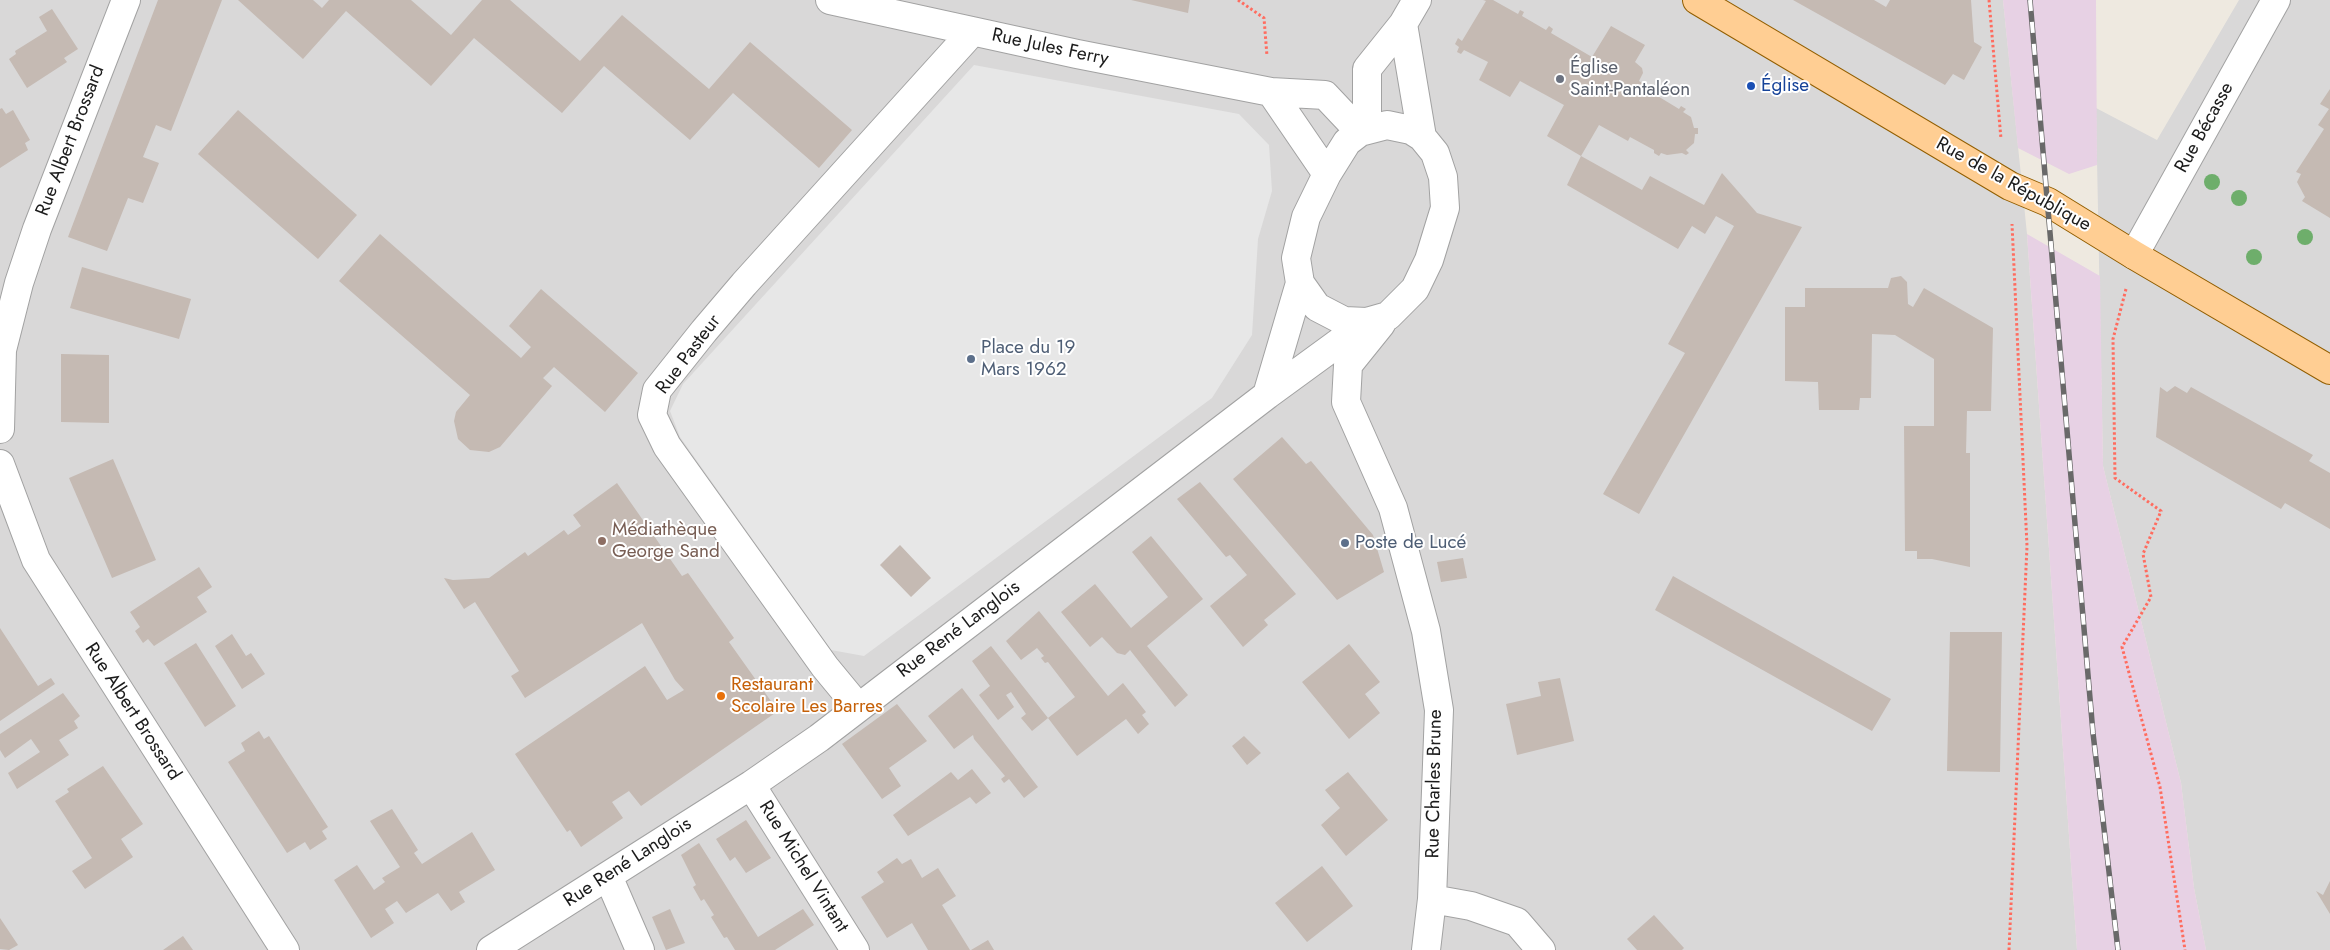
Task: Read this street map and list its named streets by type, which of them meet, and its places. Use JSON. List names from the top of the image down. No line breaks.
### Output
{"streets":{"main road":["Rue de la République"],"street":["Rue Jules Ferry","Rue Bécasse","Rue Albert Brossard","Rue Pasteur","Rue René Langlois","Rue Charles Brune","Rue Michel Vintant"]},"crossings":[["Rue Jules Ferry","Rue Pasteur"],["Rue Jules Ferry","Rue René Langlois"],["Rue Jules Ferry","Rue Charles Brune"],["Rue Bécasse","Rue de la République"],["Rue Pasteur","Rue René Langlois"],["Rue René Langlois","Rue Charles Brune"],["Rue René Langlois","Rue Michel Vintant"]],"places":["Église Saint-Pantaléon","Église","Place du 19 Mars 1962","Médiathèque George Sand","Poste de Lucé","Restaurant Scolaire Les Barres"]}
